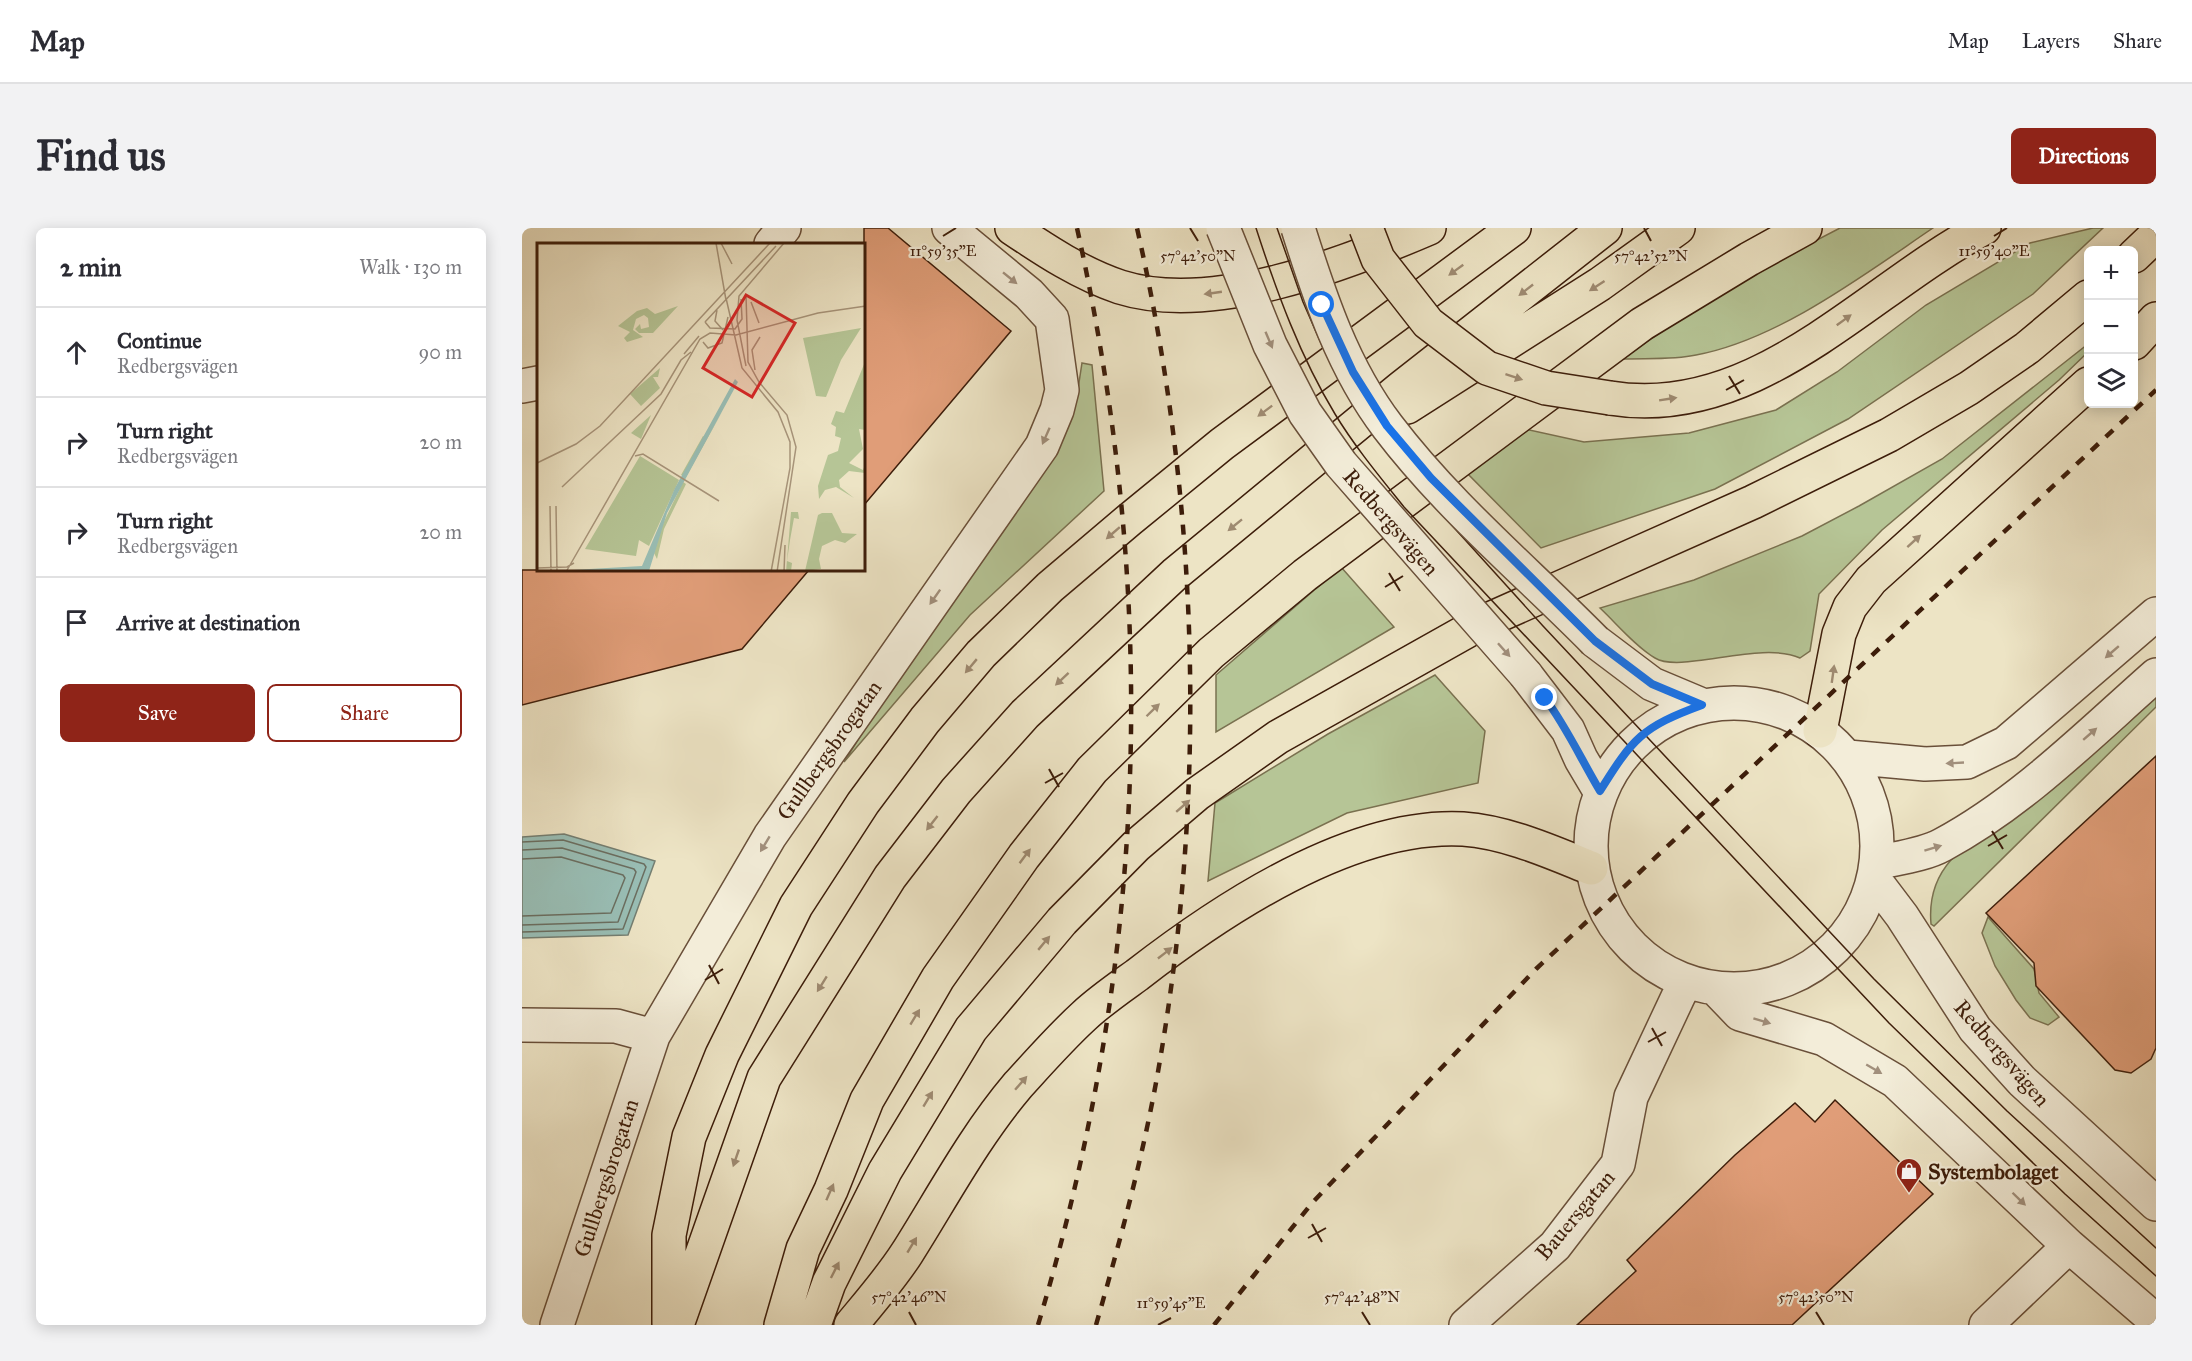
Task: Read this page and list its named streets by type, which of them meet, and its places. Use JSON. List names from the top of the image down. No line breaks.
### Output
{"streets":{"street":["Redbergsvägen","Gullbergsbrogatan","Bauersgatan"]},"one_way":["Gullbergsbrogatan"],"places":{"shop":["Systembolaget"]},"page":{"header":"Map","nav":["Map","Layers","Share"],"buttons":["Directions",["Save","Share"]],"title":"Find us","heading":["2 min","Walk · 130 m"],"map_buttons":["+","−"],"list":[["Continue","Redbergsvägen","90 m"],["Turn right","Redbergsvägen","20 m"],["Turn right","Redbergsvägen","20 m"],"Arrive at destination"]},"coordinates":["11°59'35\"E","11°59'40\"E","57°42'50\"N","57°42'52\"N","57°42'46\"N","57°42'48\"N","11°59'45\"E"]}
